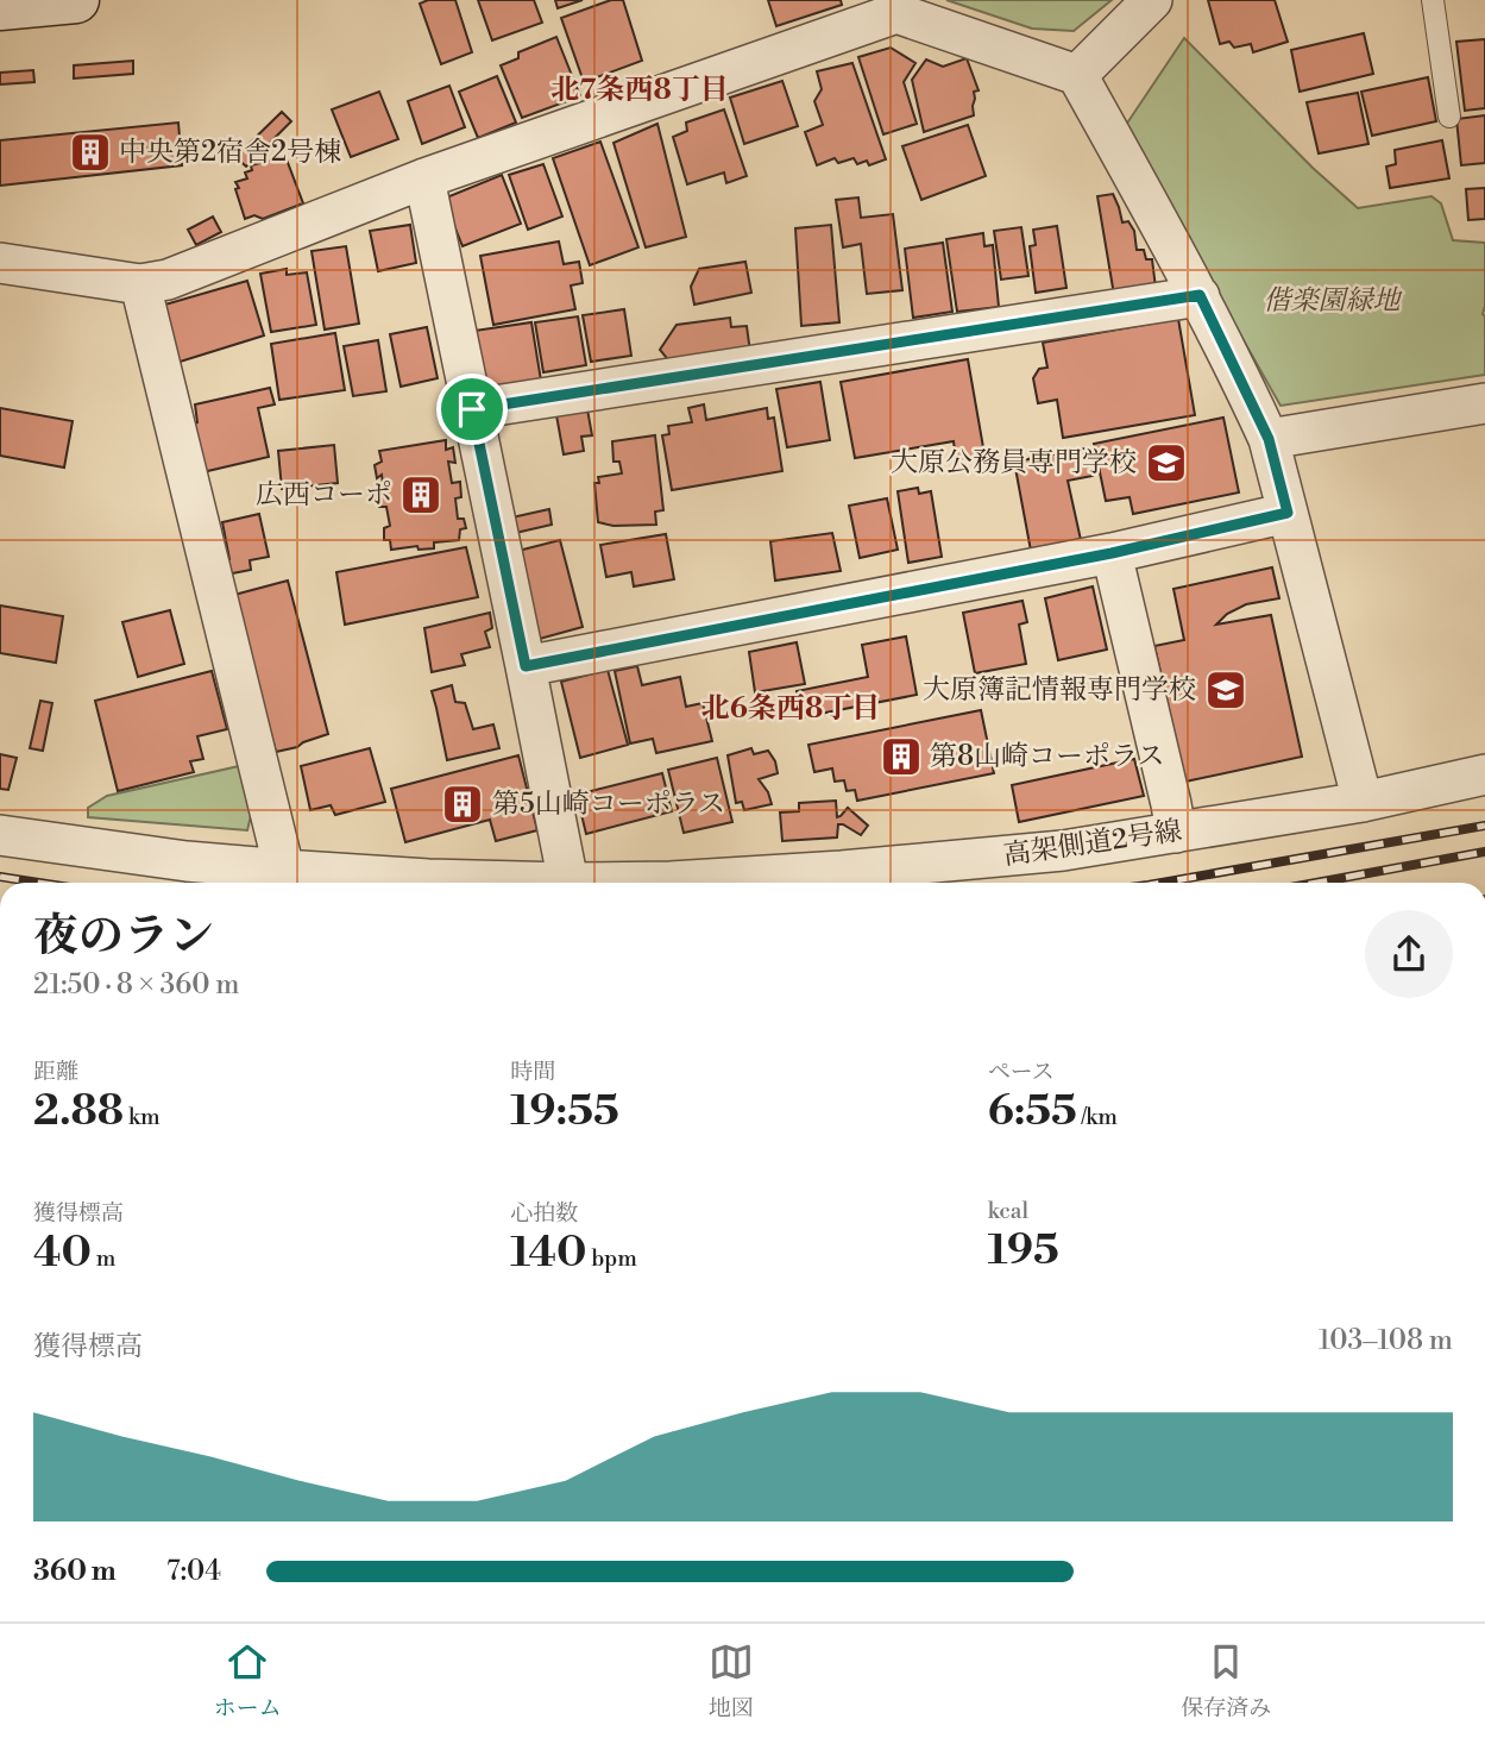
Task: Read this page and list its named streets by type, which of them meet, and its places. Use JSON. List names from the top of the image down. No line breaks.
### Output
{"streets":{"street":["高架側道2号線"]},"districts":["北7条西8丁目","北6条西8丁目"],"parks":["偕楽園緑地"],"places":{"building":["中央第2宿舎2号棟","広西コーポ","第8山崎コーポラス","第5山崎コーポラス"],"school or university":["大原公務員専門学校","大原簿記情報専門学校"]},"page":{"heading":["夜のラン","21:50 · 8 × 360 m"],"stats":[["距離","2.88 km"],["時間","19:55"],["ペース","6:55 /km"],["獲得標高","40 m"],["心拍数","140 bpm"],["kcal","195"]],"chart":["獲得標高","103–108 m"],"list":[{"name":"360 m","note":"7:04"}],"tabs":["ホーム","地図","保存済み"]}}
